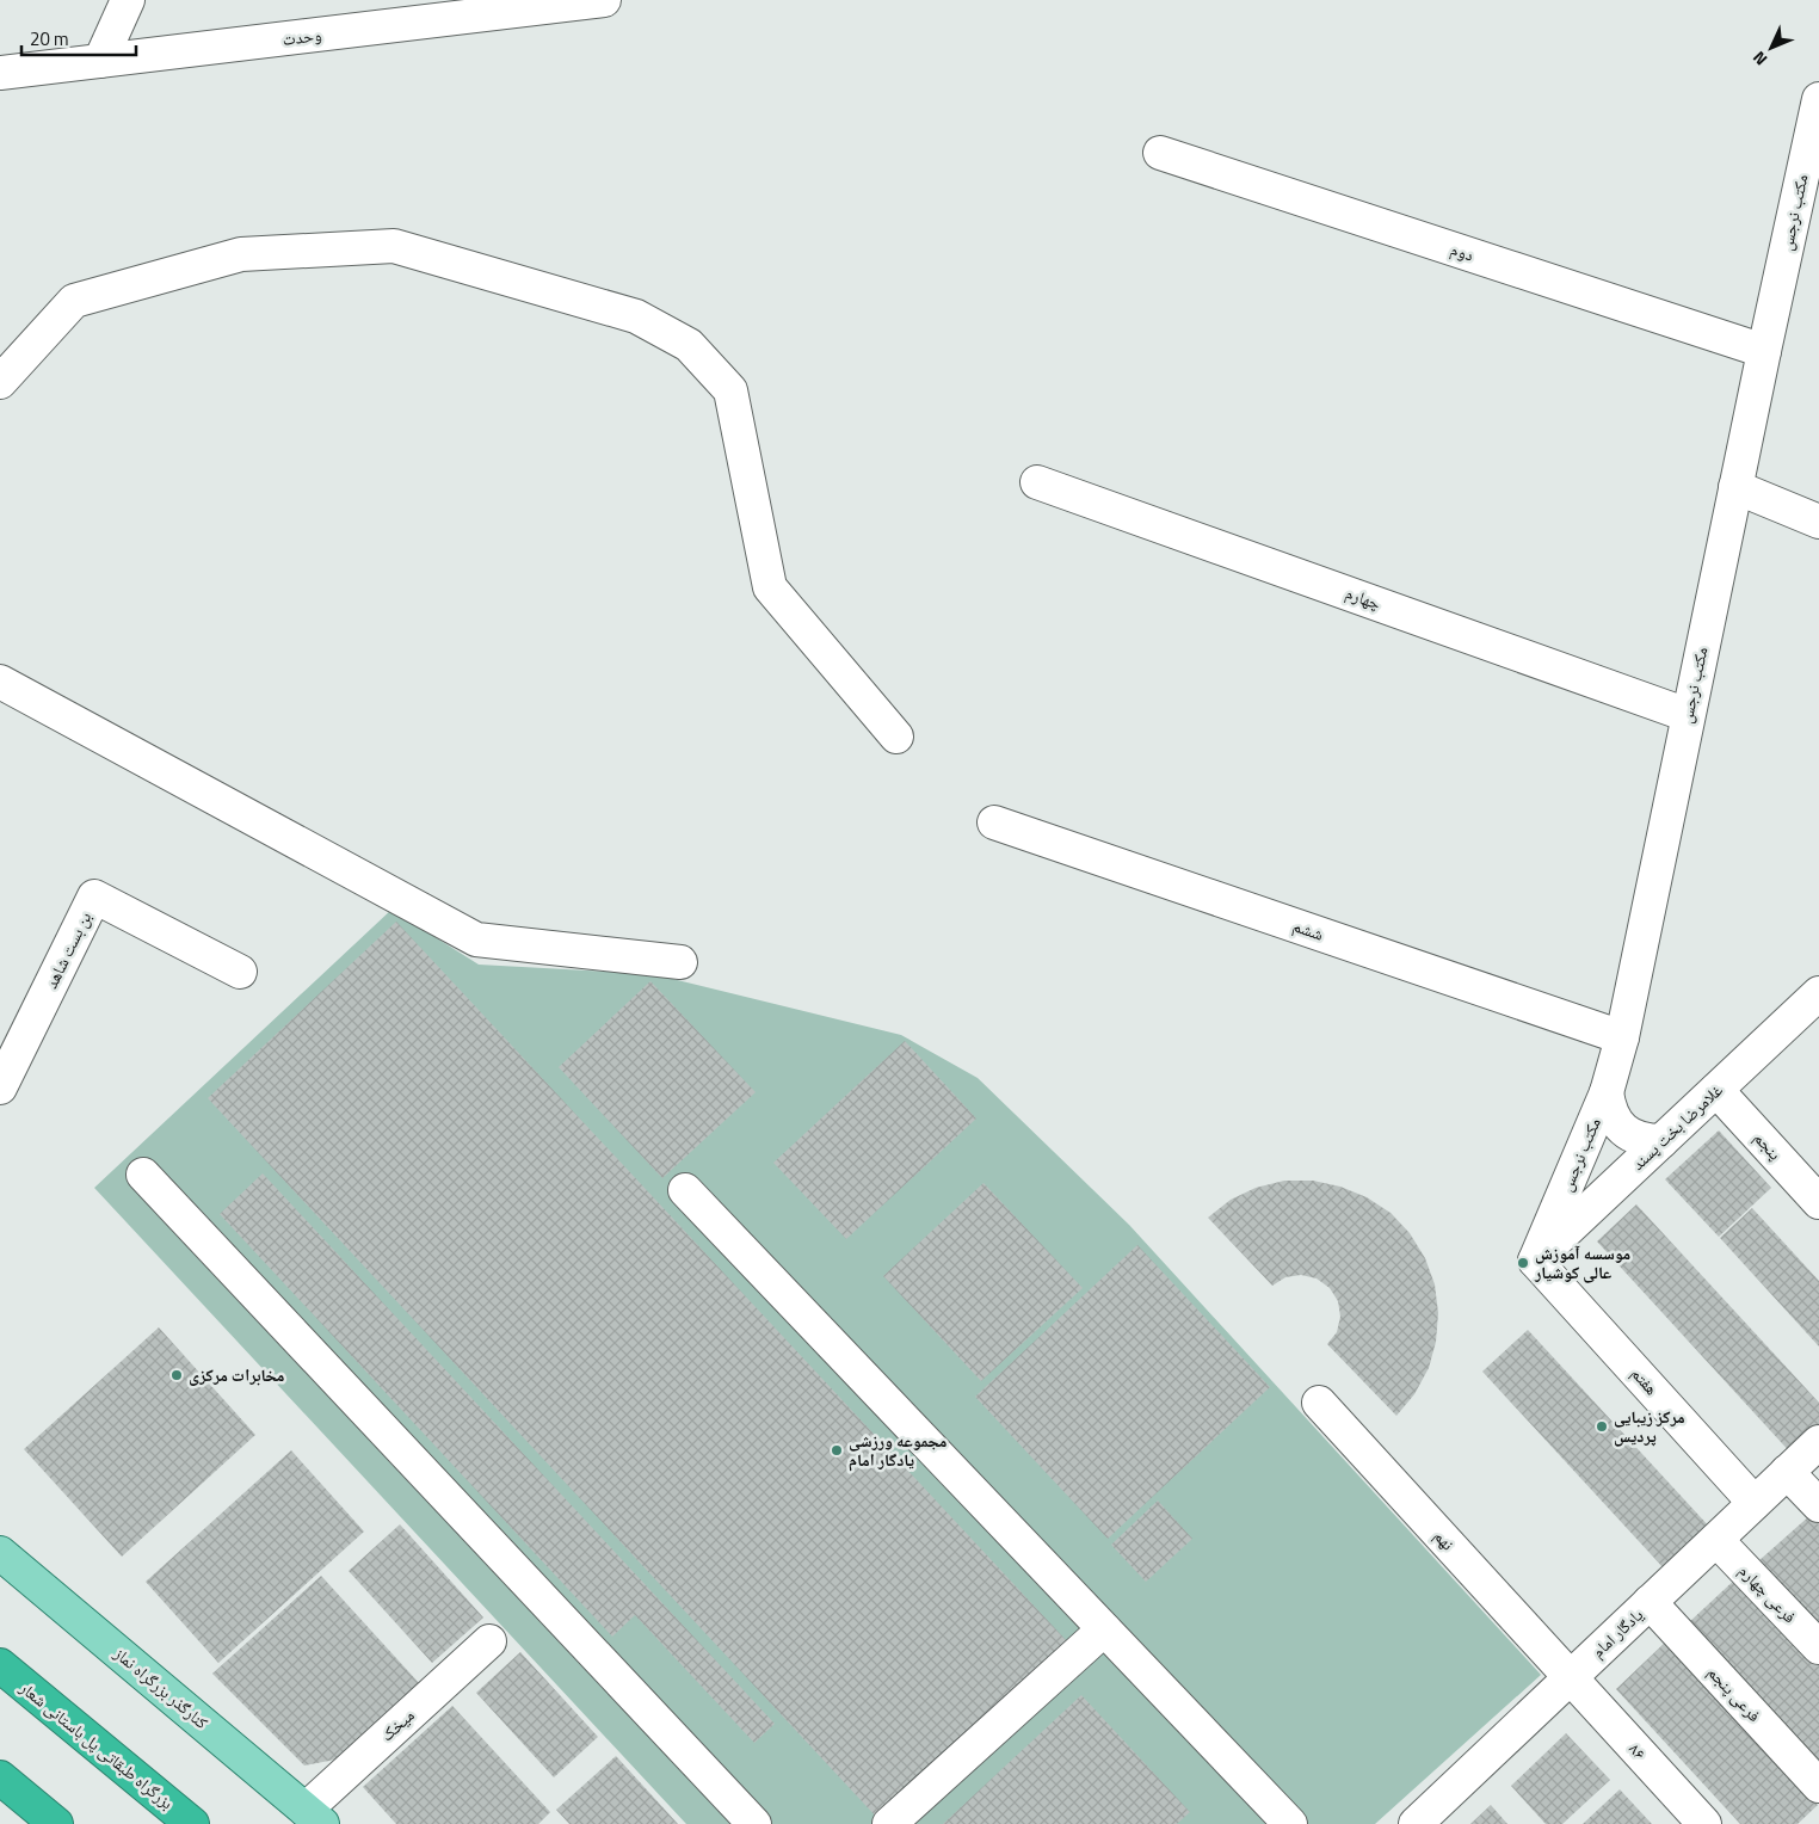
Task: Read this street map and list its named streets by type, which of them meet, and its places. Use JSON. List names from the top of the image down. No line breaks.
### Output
{"streets":{"highway":["بزرگراه طبقاتی پل باستانی شعار"],"main road":["کنارگذر بزرگراه نماز"],"street":["وحدت","مکتب نرجس","دوم","چهارم","ششم","بن بست شاهد","غلامرضا بخت پسند","پنجم","هفتم","نهم","فرعی چهارم","یادگار امام","فرعی پنجم","میخک","۸۶"]},"crossings":[["مکتب نرجس","دوم"],["مکتب نرجس","چهارم"],["مکتب نرجس","ششم"],["مکتب نرجس","غلامرضا بخت پسند"],["مکتب نرجس","هفتم"],["غلامرضا بخت پسند","پنجم"],["غلامرضا بخت پسند","هفتم"],["هفتم","یادگار امام"],["نهم","یادگار امام"],["نهم","۸۶"],["فرعی چهارم","یادگار امام"],["یادگار امام","فرعی پنجم"],["یادگار امام","۸۶"],["کنارگذر بزرگراه نماز","میخک"]],"places":["موسسه آموزش عالی کوشیار","مخابرات مرکزی","مرکز زیبایی پردیس","مجموعه ورزشی یادگار امام"],"scale_bar":"20 m","north":"bottom left"}
